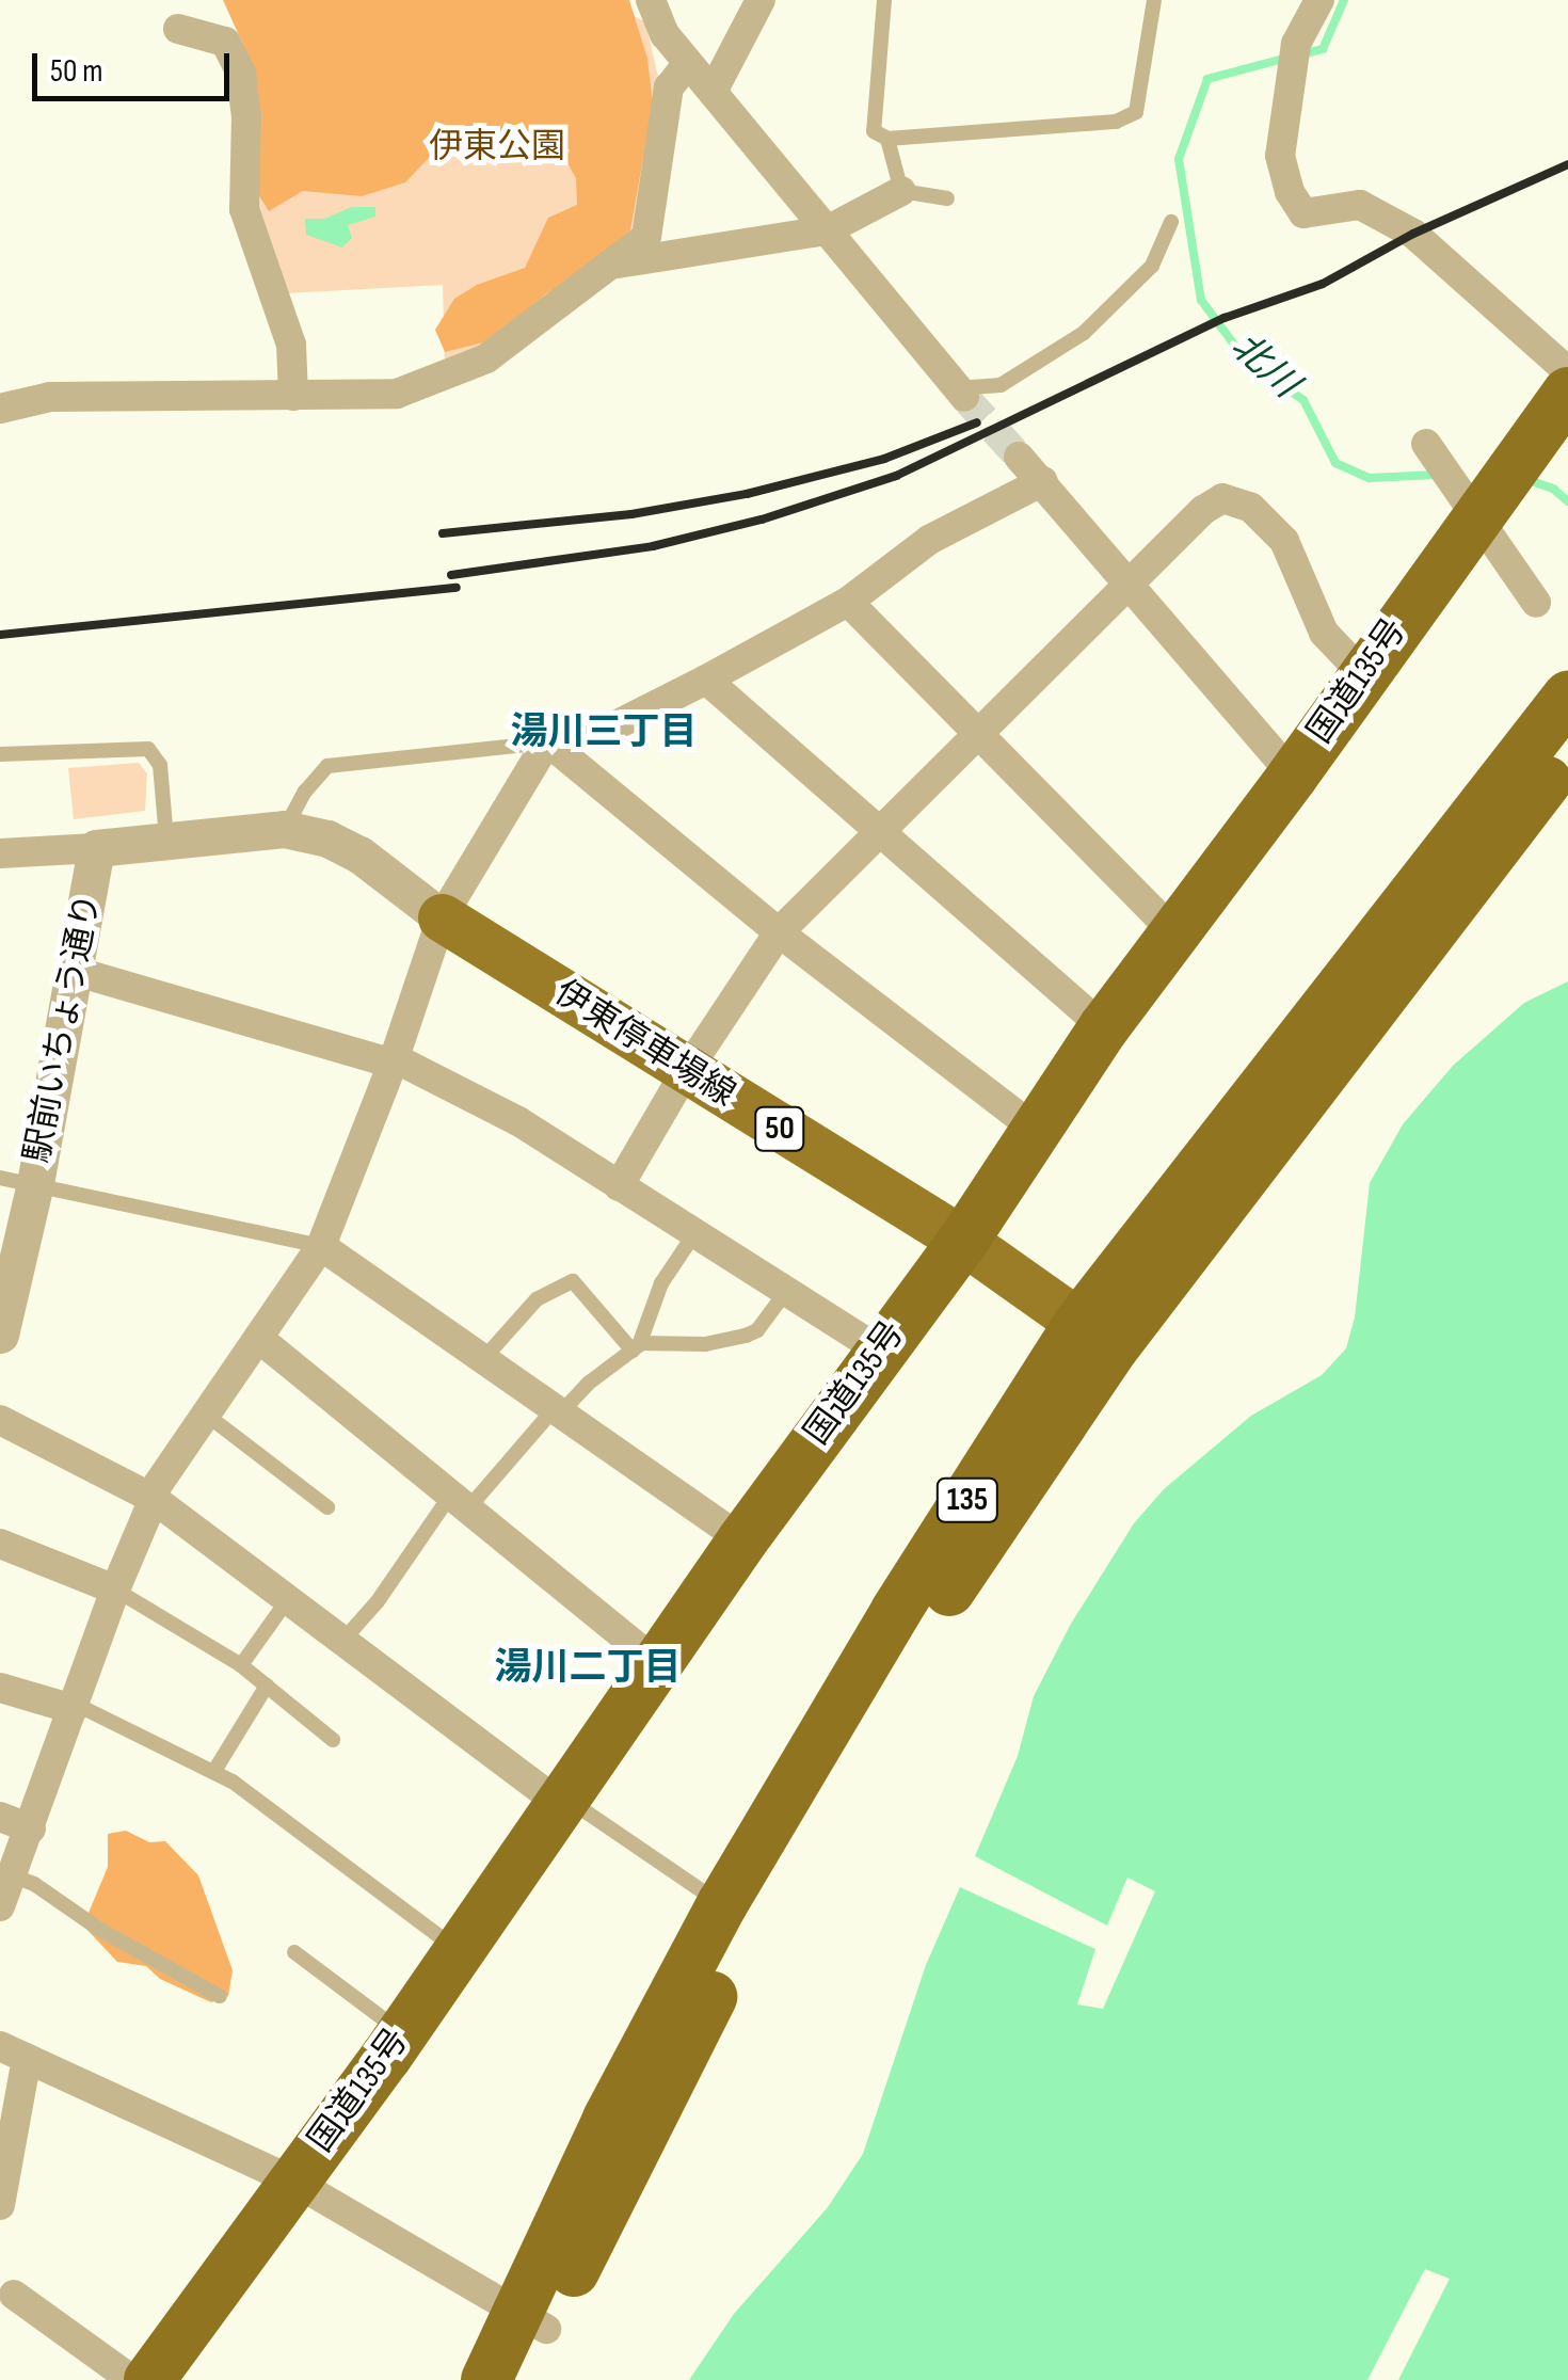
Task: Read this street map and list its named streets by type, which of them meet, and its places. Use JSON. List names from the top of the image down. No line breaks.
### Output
{"streets":{"highway":["国道135号","135"],"main road":["伊東停車場線","50"],"street":["駅前いちょう通り"]},"crossings":[["国道135号","伊東停車場線"],["伊東停車場線","135"]],"districts":["湯川三丁目","湯川二丁目"],"water":["北川"],"parks":["伊東公園"],"scale_bar":"50 m"}
